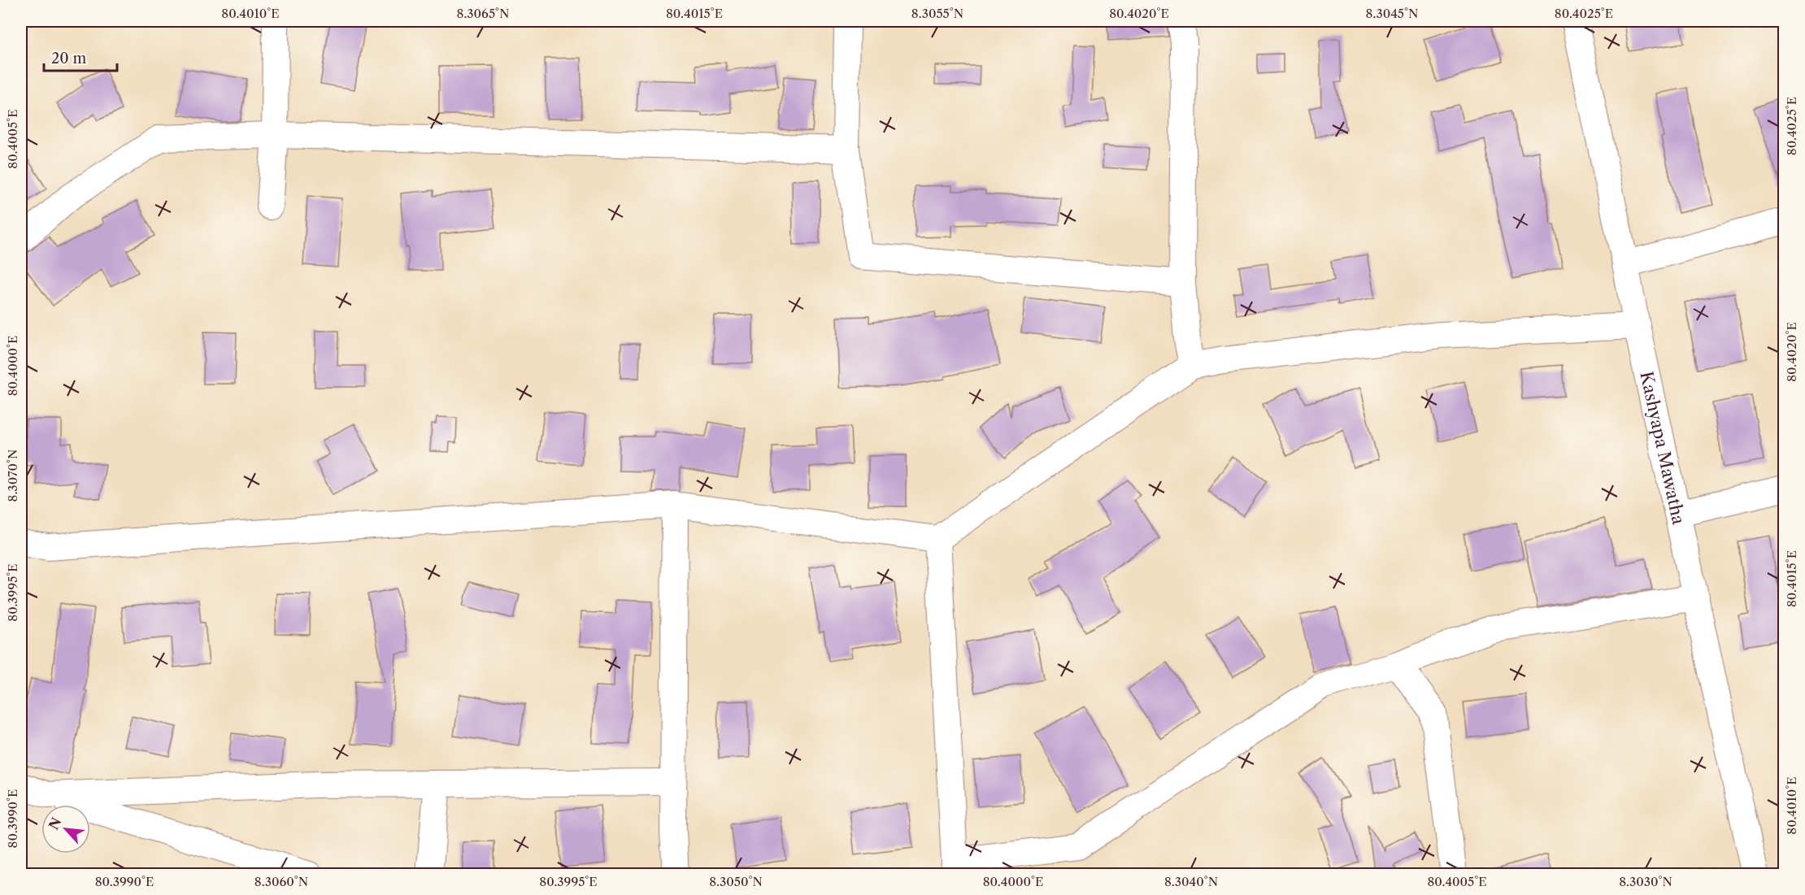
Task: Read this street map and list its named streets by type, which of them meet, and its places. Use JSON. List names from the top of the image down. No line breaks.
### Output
{"streets":{"street":["Kashyapa Mawatha"]},"scale_bar":"20 m","north":"top left","coordinates":["80.4010°E","8.3065°N","80.4015°E","8.3055°N","80.4020°E","8.3045°N","80.4025°E","80.4005°E","80.4000°E","8.3070°N","80.3995°E","80.3990°E","8.3060°N","8.3050°N","8.3040°N","8.3030°N"]}
